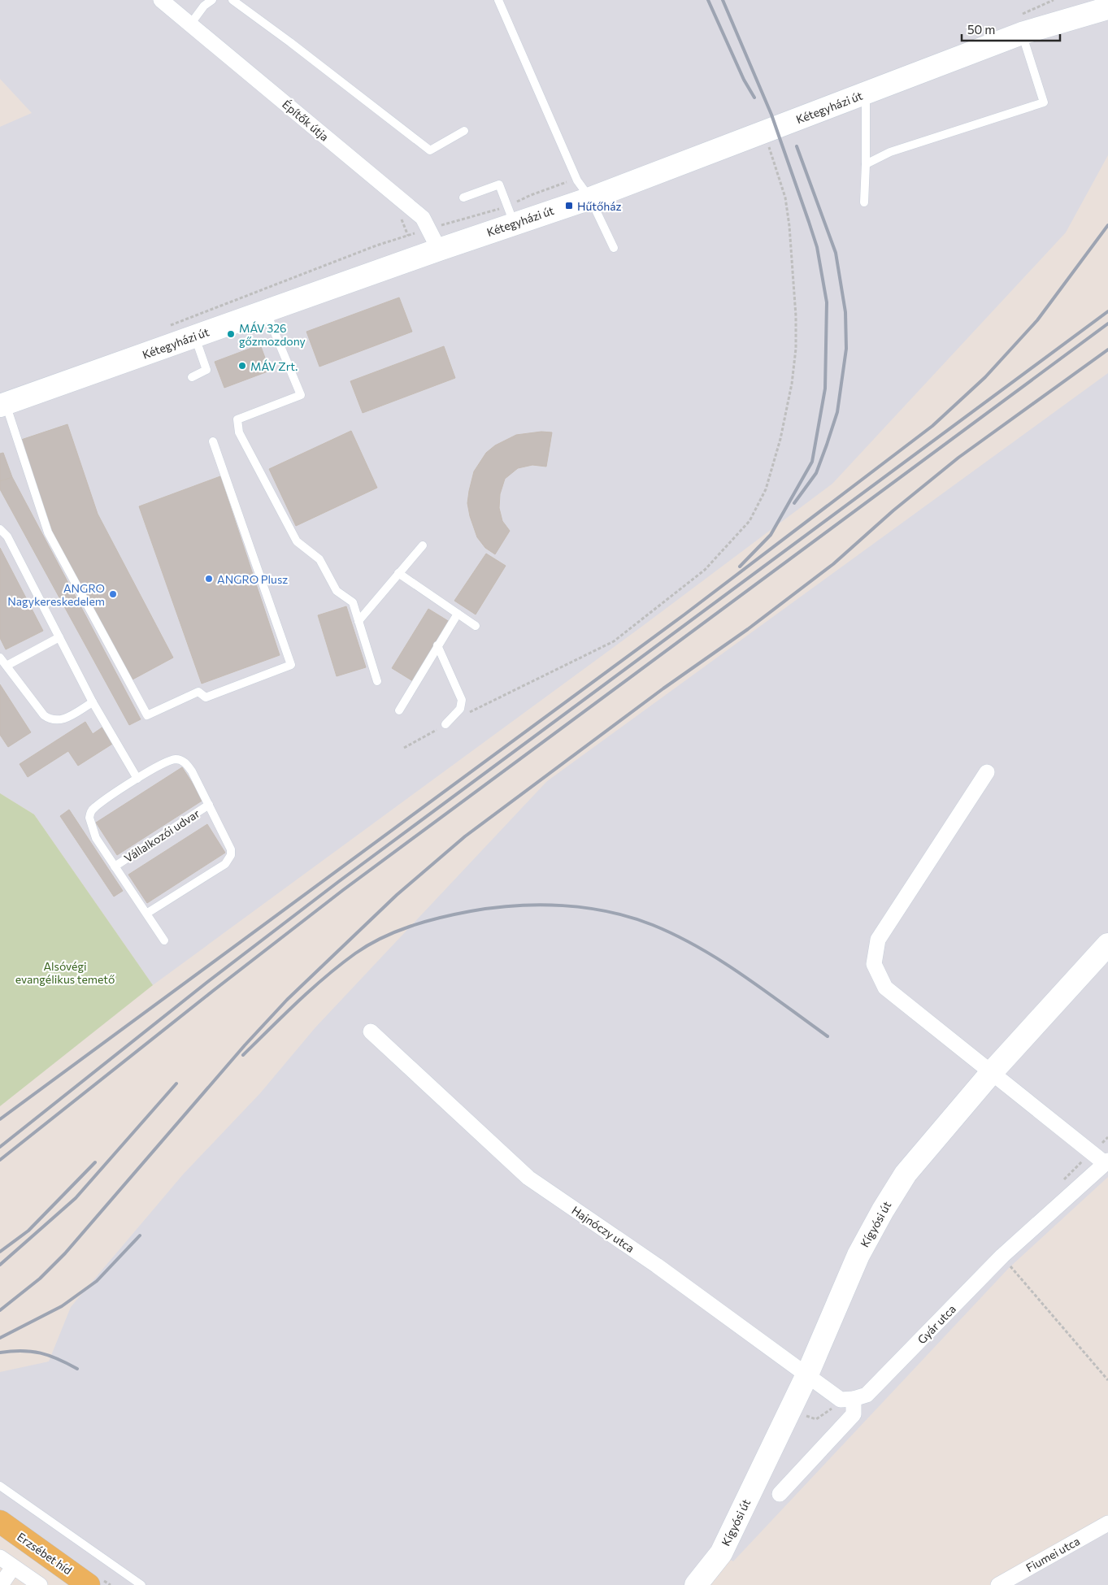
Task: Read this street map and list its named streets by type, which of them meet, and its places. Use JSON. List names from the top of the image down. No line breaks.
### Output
{"streets":{"main road":["Erzsébet híd"],"street":["Kétegyházi út","Építők útja","Kígyósi út","Hajnóczy utca","Gyár utca","Fiumei utca"],"lane":["Vállalkozói udvar"]},"crossings":[["Kétegyházi út","Építők útja"],["Kígyósi út","Hajnóczy utca"],["Hajnóczy utca","Gyár utca"]],"parks":["Alsóvégi evangélikus temető"],"places":{"transit":["Hűtőház"],"other":["MÁV 326 gőzmozdony","MÁV Zrt.","ANGRO Plusz","ANGRO Nagykereskedelem"]},"scale_bar":"50 m"}
